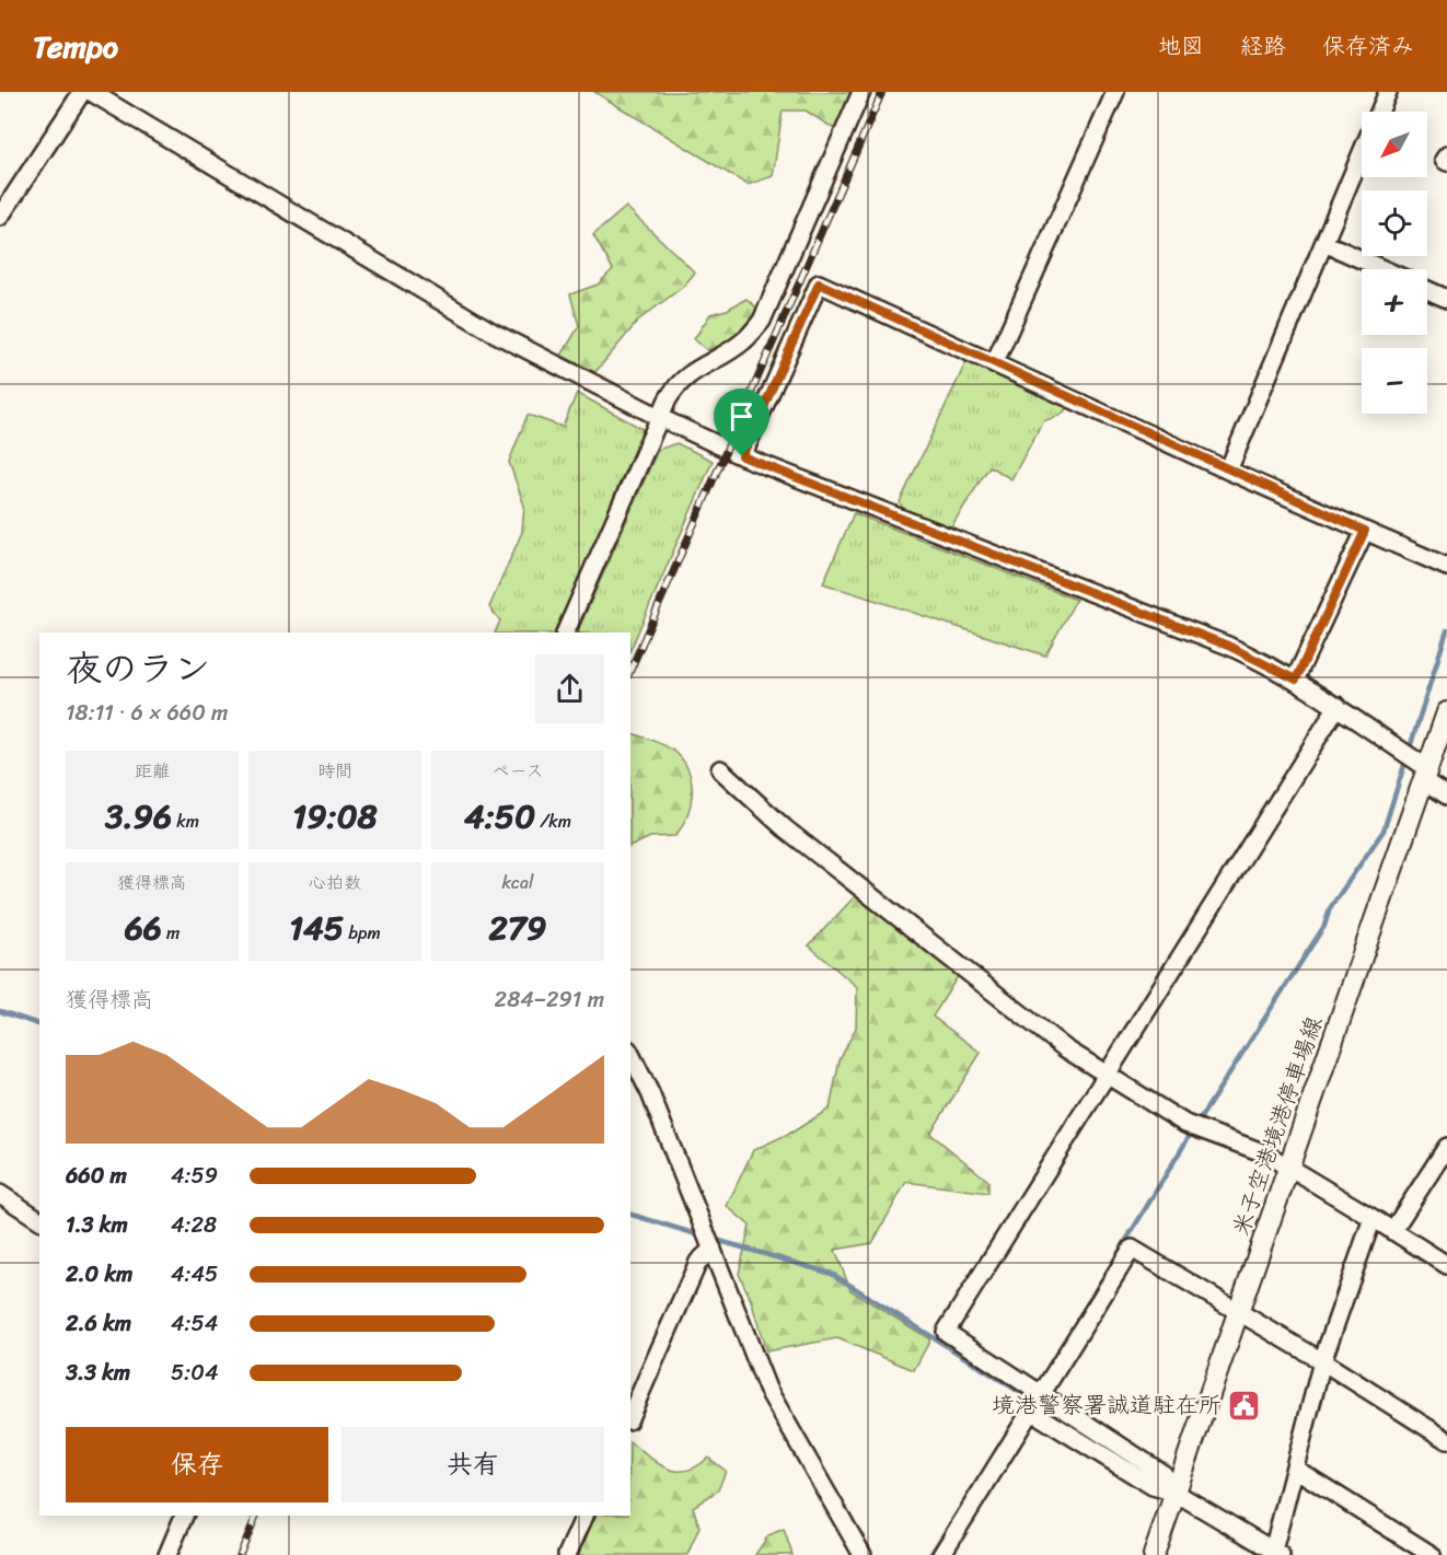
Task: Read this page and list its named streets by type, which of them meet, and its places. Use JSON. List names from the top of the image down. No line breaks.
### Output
{"streets":{"main road":["米子空港境港停車場線"]},"places":{"public building":["境港警察署誠道駐在所"]},"north":"bottom left","page":{"header":"Tempo","nav":["地図","経路","保存済み"],"map_buttons":["+","−"],"heading":["夜のラン","18:11 · 6 × 660 m"],"stats":[["距離","3.96 km"],["時間","19:08"],["ペース","4:50 /km"],["獲得標高","66 m"],["心拍数","145 bpm"],["kcal","279"]],"chart":["獲得標高","284–291 m"],"list":[{"name":"660 m","note":"4:59"},{"name":"1.3 km","note":"4:28"},{"name":"2.0 km","note":"4:45"},{"name":"2.6 km","note":"4:54"},{"name":"3.3 km","note":"5:04"}],"buttons":["保存","共有"]}}
